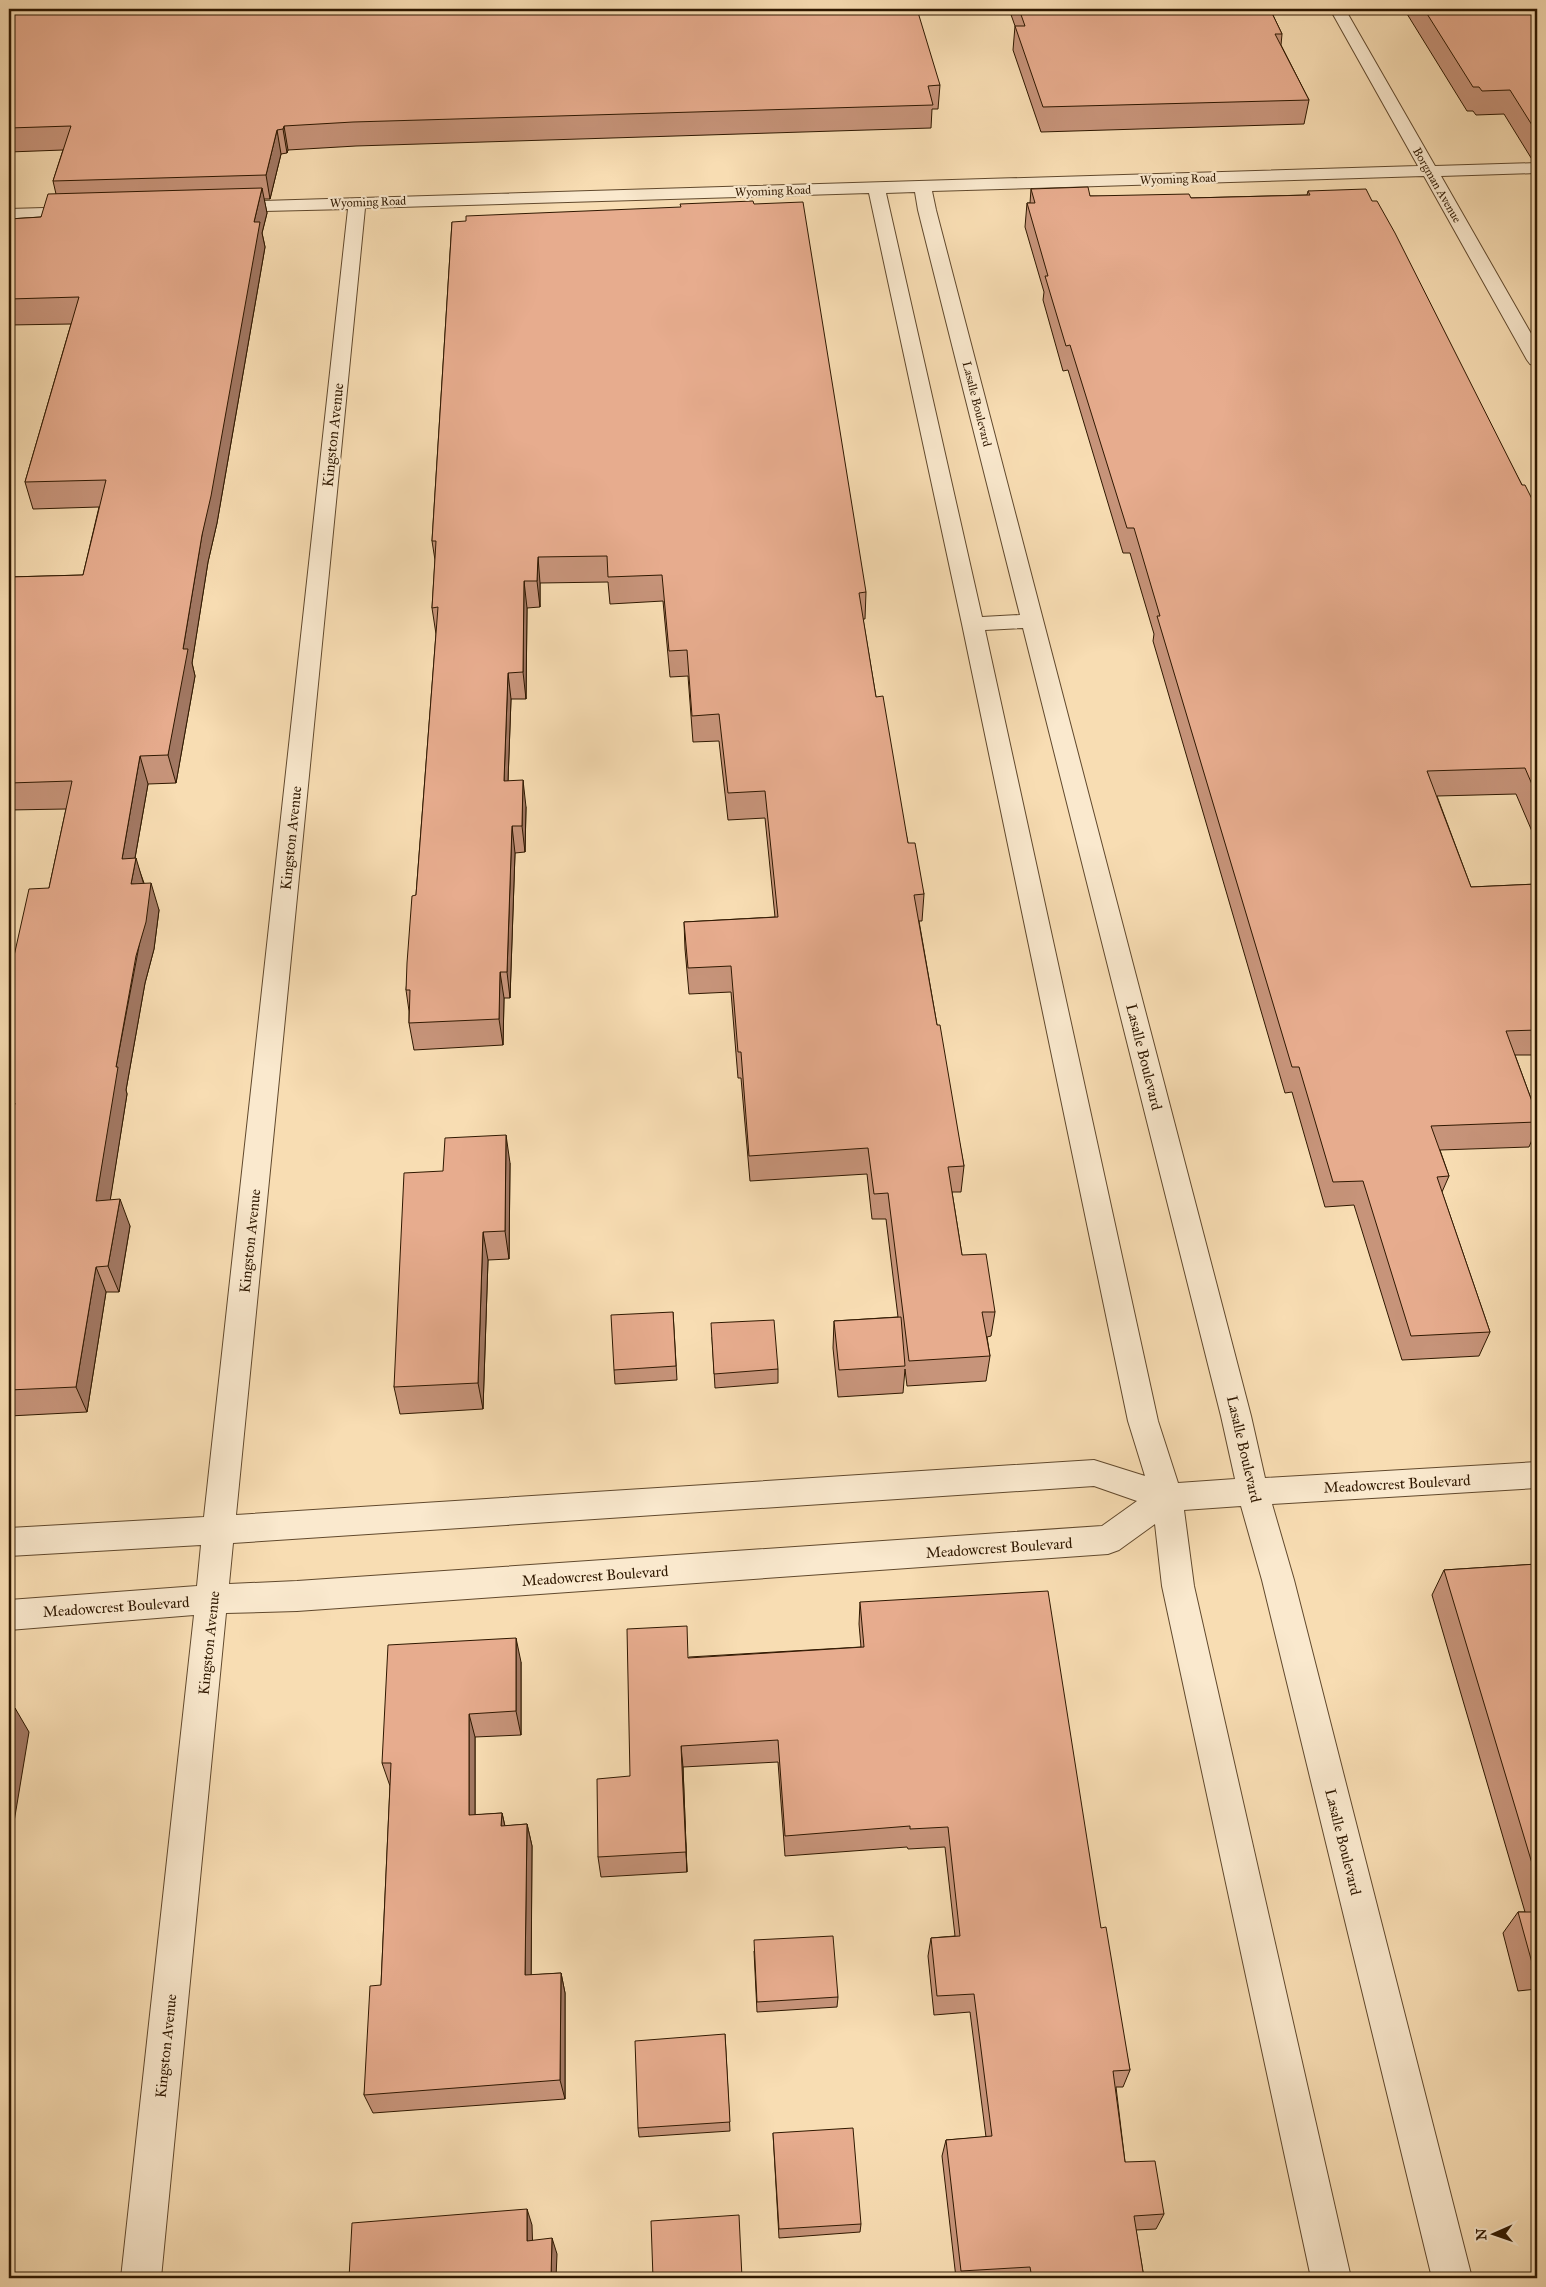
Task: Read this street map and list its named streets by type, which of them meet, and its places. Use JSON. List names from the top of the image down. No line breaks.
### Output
{"streets":{"street":["Wyoming Road","Borgman Avenue","Lasalle Boulevard","Kingston Avenue","Meadowcrest Boulevard"]},"crossings":[["Wyoming Road","Borgman Avenue"],["Wyoming Road","Lasalle Boulevard"],["Wyoming Road","Kingston Avenue"],["Lasalle Boulevard","Meadowcrest Boulevard"],["Kingston Avenue","Meadowcrest Boulevard"]],"north":"left"}
